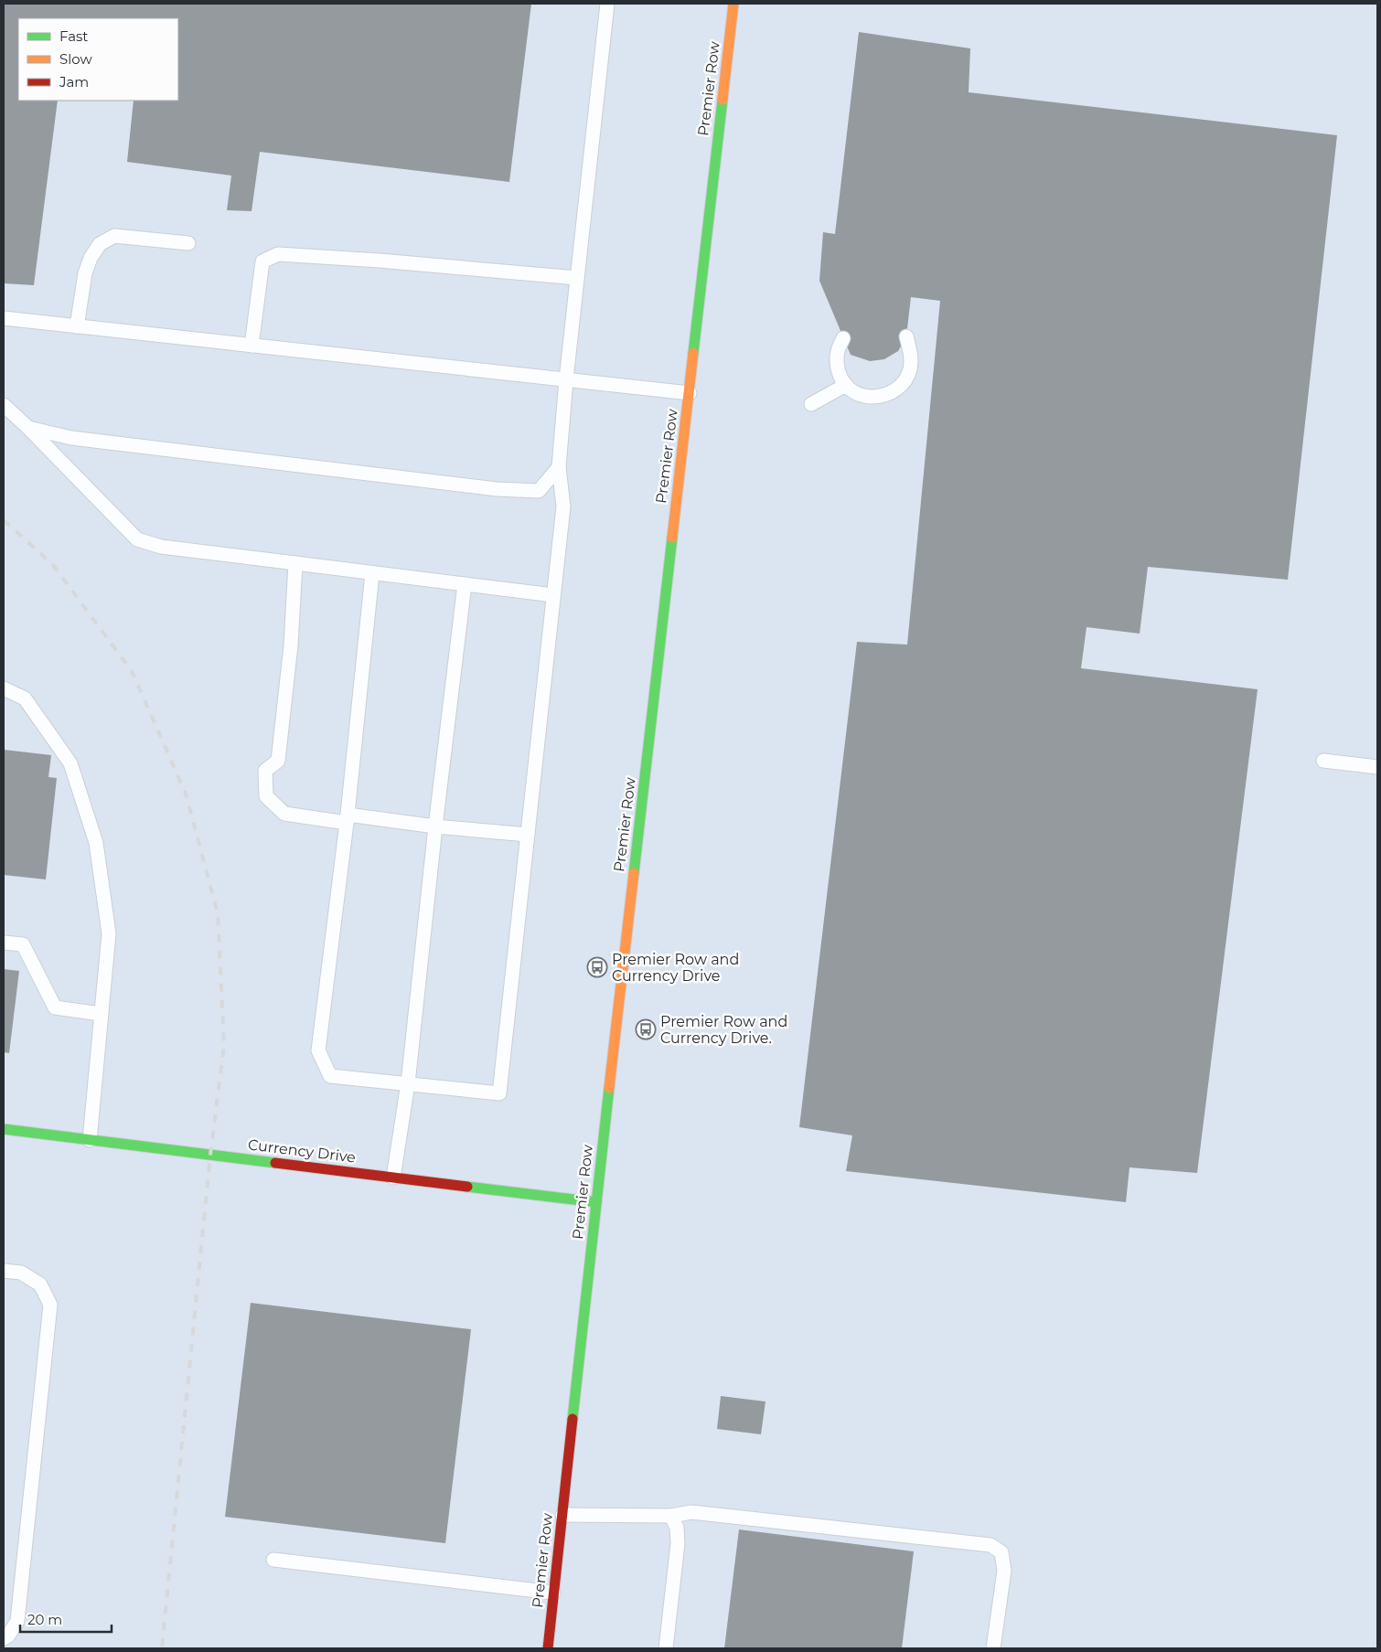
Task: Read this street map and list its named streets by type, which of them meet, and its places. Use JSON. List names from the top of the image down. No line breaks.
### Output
{"streets":{"street":["Premier Row","Currency Drive"]},"crossings":[["Premier Row","Currency Drive"]],"places":{"bus stop":["Premier Row and Currency Drive","Premier Row and Currency Drive."]},"legend":["Fast","Slow","Jam"],"scale_bar":"20 m"}
